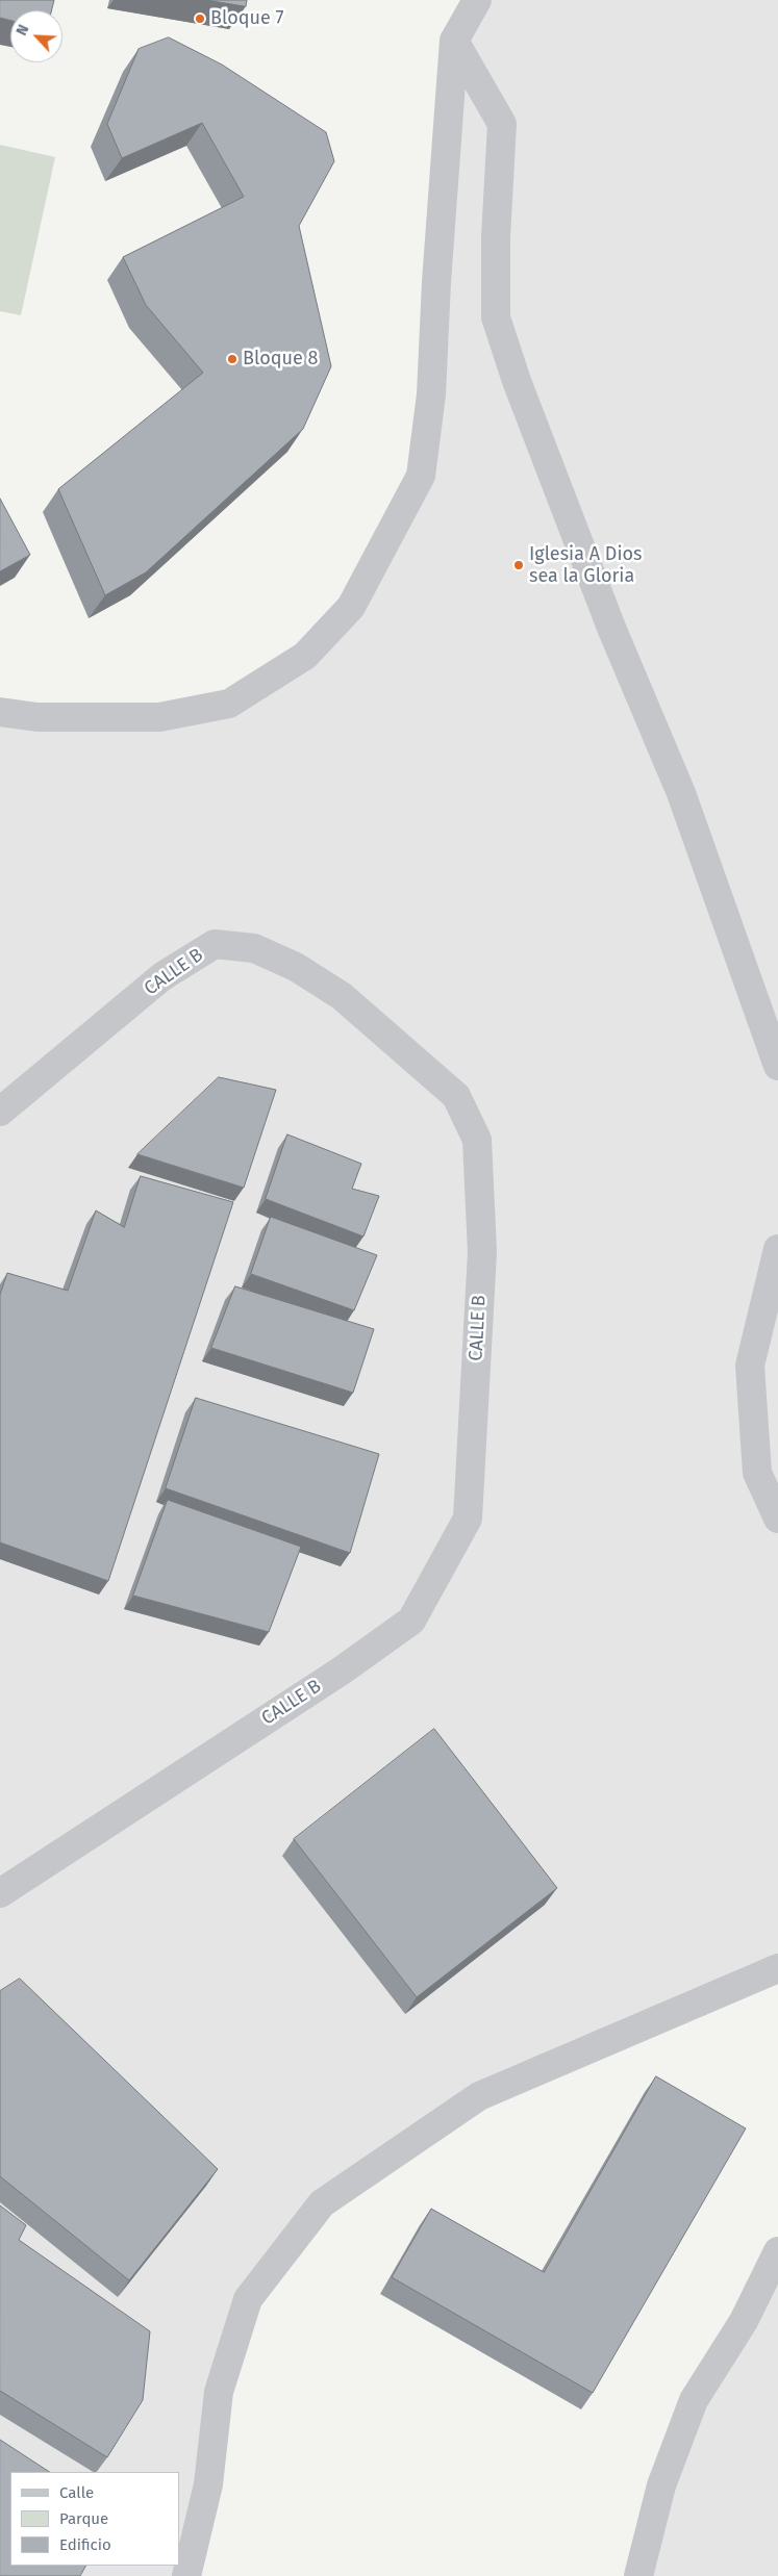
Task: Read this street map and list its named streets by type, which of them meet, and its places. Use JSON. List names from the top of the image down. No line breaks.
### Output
{"streets":{"street":["CALLE B"]},"places":["Bloque 7","Bloque 8","Iglesia A Dios sea la Gloria"],"legend":["Calle","Parque","Edificio"],"north":"top left"}
